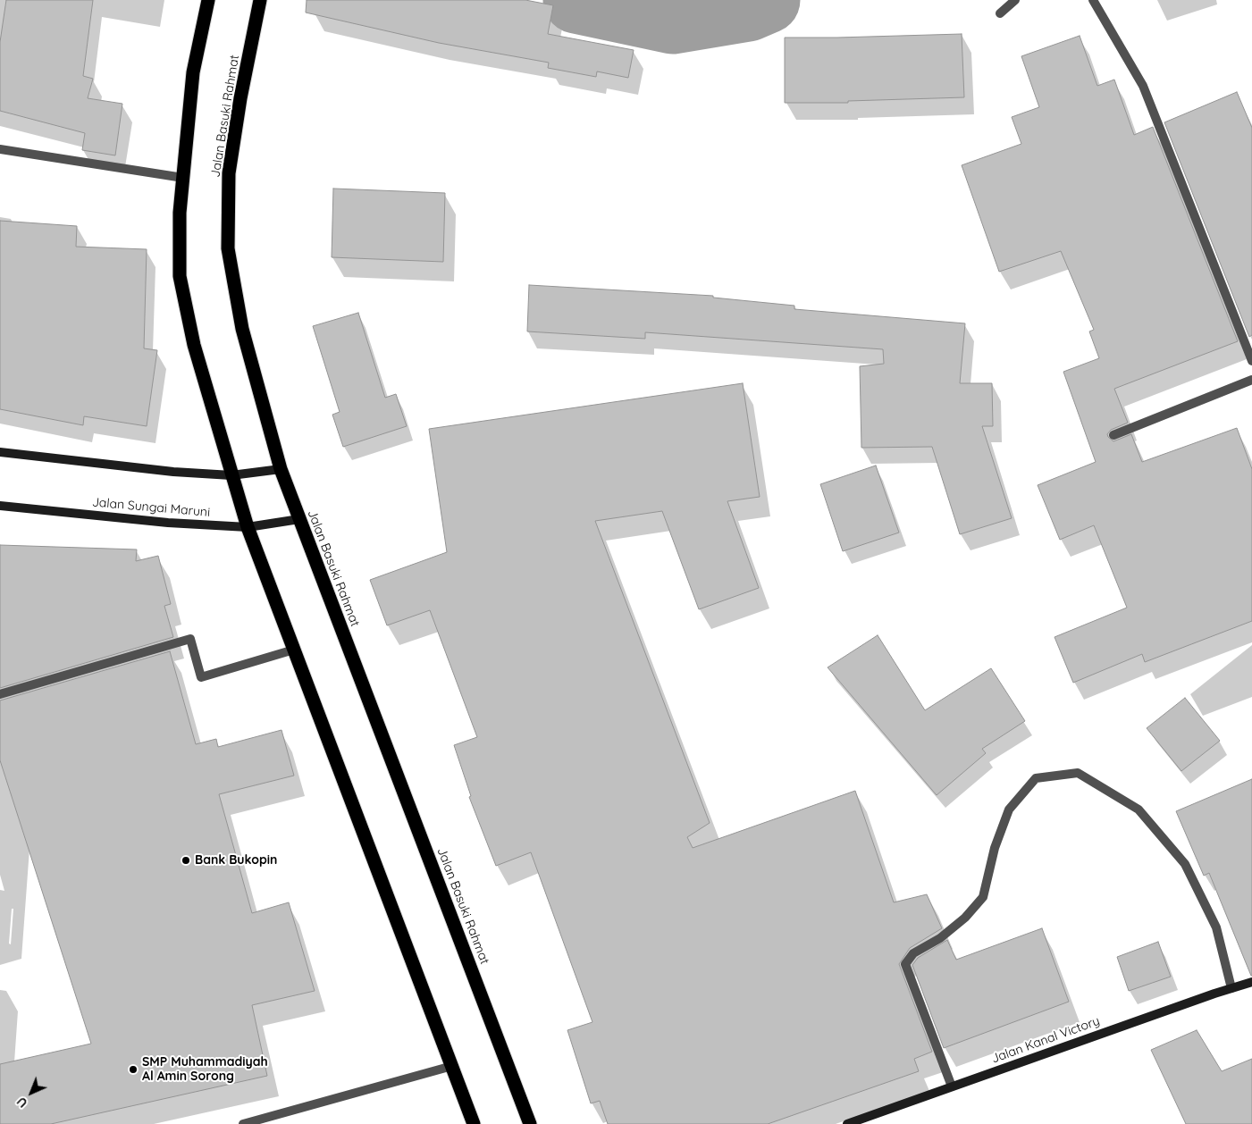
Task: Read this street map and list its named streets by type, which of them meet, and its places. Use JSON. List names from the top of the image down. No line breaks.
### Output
{"streets":{"highway":["Jalan Basuki Rahmat"],"main road":["Jalan Sungai Maruni","Jalan Kanal Victory"]},"crossings":[["Jalan Basuki Rahmat","Jalan Sungai Maruni"]],"places":["Bank Bukopin","SMP Muhammadiyah Al Amin Sorong"],"north":"bottom left"}
